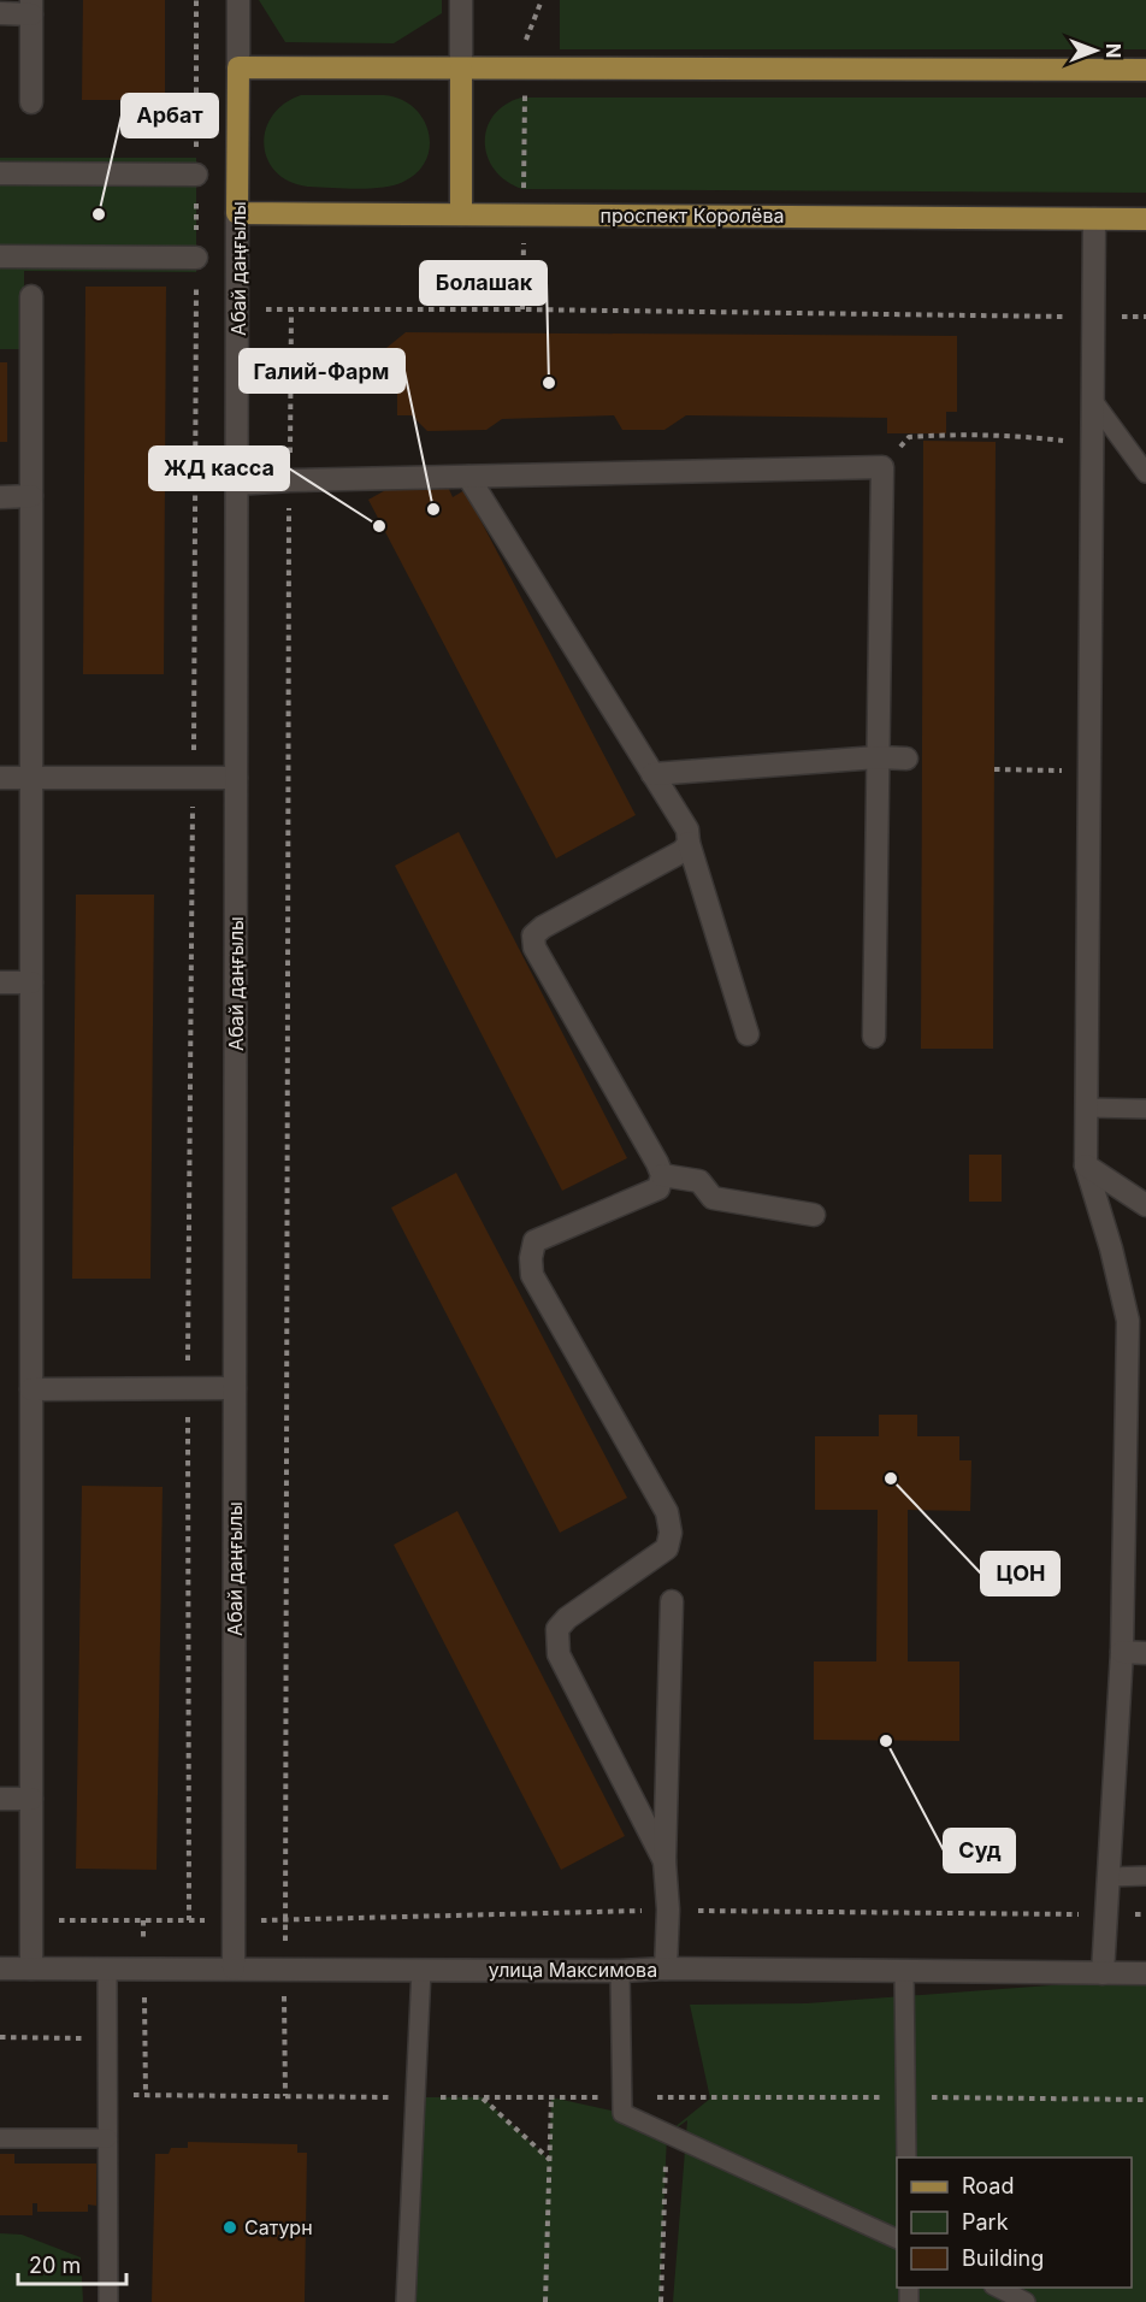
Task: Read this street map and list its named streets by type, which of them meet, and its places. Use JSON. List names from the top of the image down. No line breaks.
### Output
{"streets":{"main road":["проспект Королёва","Абай даңғылы"],"street":["улица Максимова"]},"crossings":[["проспект Королёва","Абай даңғылы"],["Абай даңғылы","улица Максимова"]],"places":["Арбат","Болашак","Галий-Фарм","ЖД касса","ЦОН","Суд","Сатурн"],"legend":["Road","Park","Building"],"scale_bar":"20 m","north":"right"}
